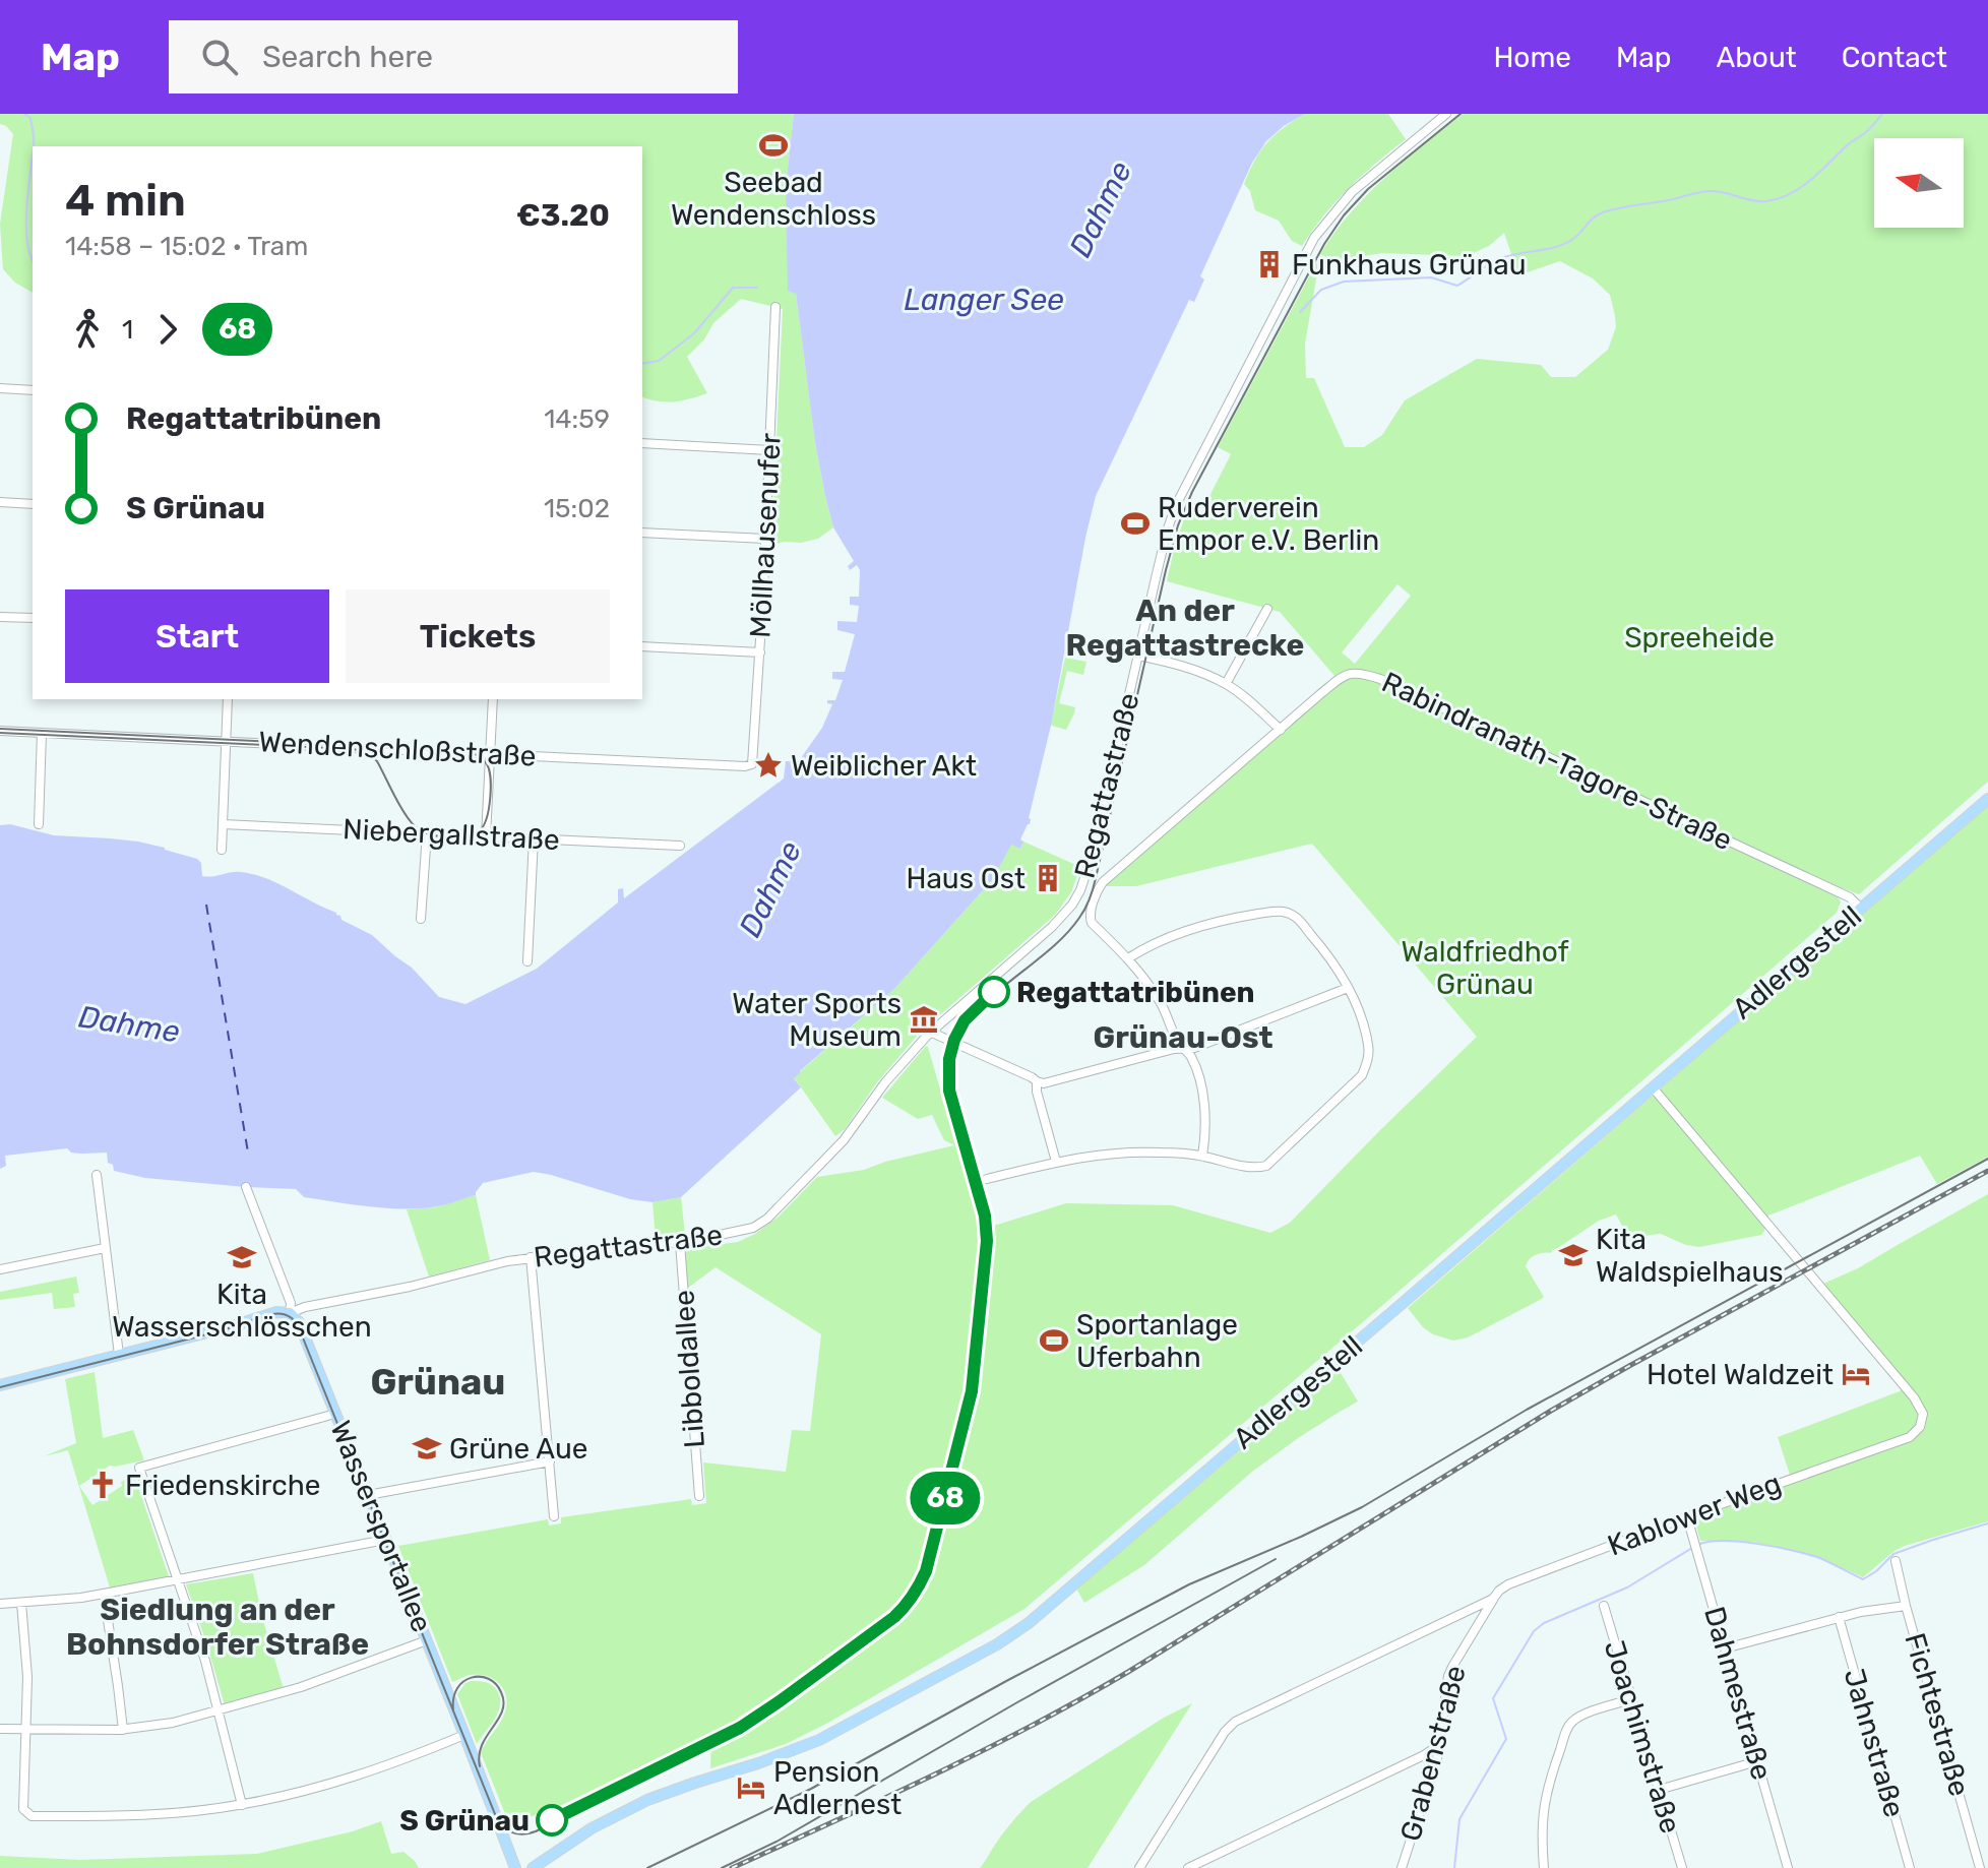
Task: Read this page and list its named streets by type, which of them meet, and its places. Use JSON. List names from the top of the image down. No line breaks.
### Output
{"streets":{"main road":["Regattastraße","Adlergestell","Wassersportallee"],"street":["Möllhausenufer","Wendenschloßstraße","Rabindranath-Tagore-Straße","Niebergallstraße","Libboldallee","Kablower Weg","Dahmestraße","Fichtestraße","Joachimstraße","Jahnstraße","Grabenstraße"]},"crossings":[["Möllhausenufer","Wendenschloßstraße"],["Rabindranath-Tagore-Straße","Regattastraße"],["Rabindranath-Tagore-Straße","Adlergestell"],["Regattastraße","Libboldallee"],["Regattastraße","Wassersportallee"],["Adlergestell","Kablower Weg"],["Kablower Weg","Dahmestraße"],["Kablower Weg","Grabenstraße"]],"districts":["An der Regattastrecke","Grünau-Ost","Grünau","Siedlung an der Bohnsdorfer Straße"],"water":["Dahme","Langer See"],"parks":["Spreeheide","Waldfriedhof Grünau"],"places":{"sports":["Seebad Wendenschloss","Ruderverein Empor e.V. Berlin","Sportanlage Uferbahn"],"building":["Funkhaus Grünau","Haus Ost"],"place":["Weiblicher Akt"],"other":["Regattatribünen","S Grünau"],"museum":["Water Sports Museum"],"school or university":["Kita Waldspielhaus","Kita Wasserschlösschen","Grüne Aue"],"hotel":["Hotel Waldzeit","Pension Adlernest"],"church":["Friedenskirche"]},"lines":["tram line 68"],"north":"left","page":{"header":"Map","search":"Search here","nav":["Home","Map","About","Contact"],"on_map":"68","heading":["4 min","14:58 – 15:02 · Tram","€3.20"],"legs":["1","68"],"list":[{"name":"Regattatribünen","value":"14:59"},{"name":"S Grünau","value":"15:02"}],"buttons":["Start","Tickets"]}}
